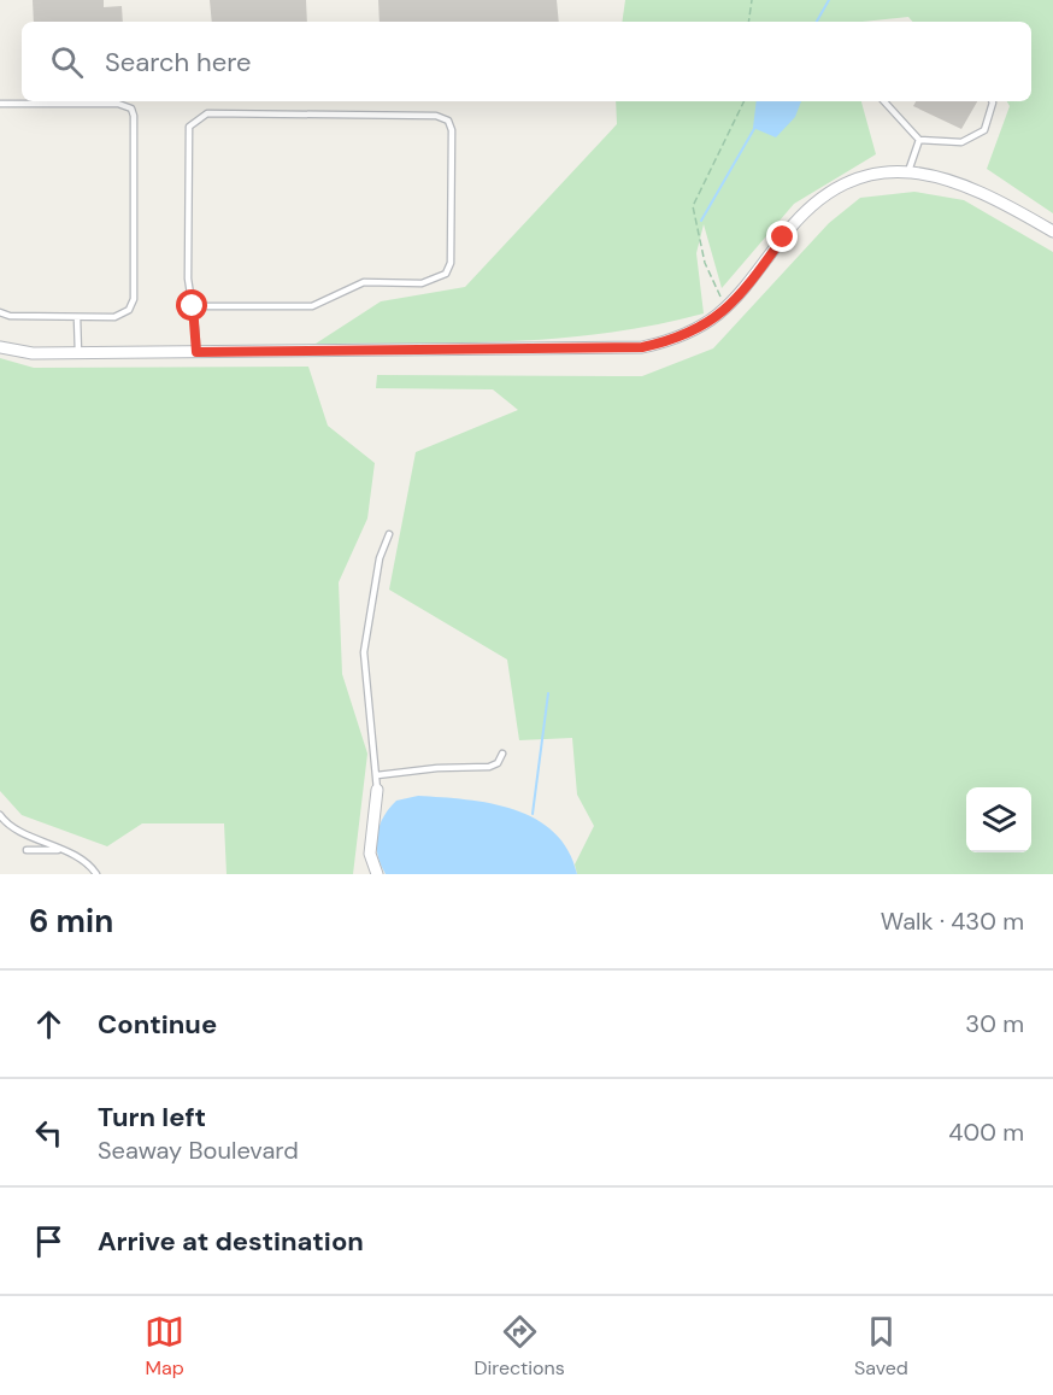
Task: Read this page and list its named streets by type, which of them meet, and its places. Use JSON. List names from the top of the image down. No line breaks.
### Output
{"page":{"search":"Search here","heading":["6 min","Walk · 430 m"],"list":[["Continue","30 m"],["Turn left","Seaway Boulevard","400 m"],"Arrive at destination"],"nav":["Map","Directions","Saved"]}}
